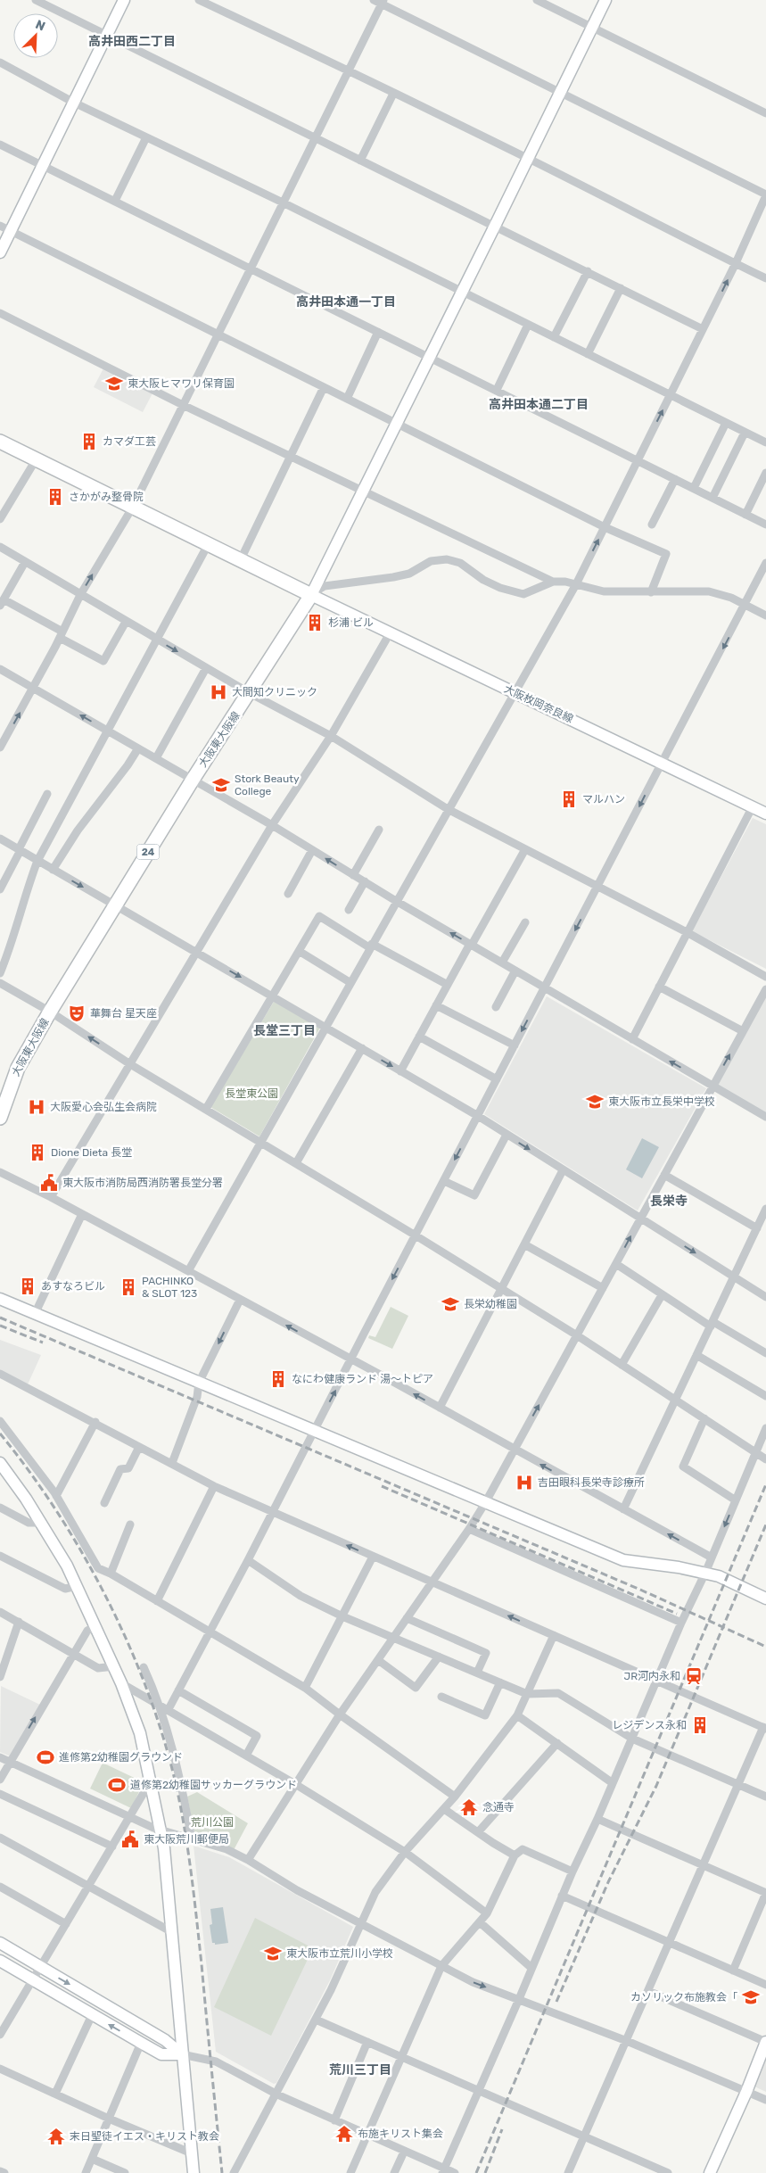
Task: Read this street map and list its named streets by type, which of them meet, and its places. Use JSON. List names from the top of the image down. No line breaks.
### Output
{"streets":{"main road":["大阪東大阪線","24"],"street":["大阪枚岡奈良線"]},"crossings":[["大阪枚岡奈良線","大阪東大阪線"]],"districts":["高井田西二丁目","高井田本通一丁目","高井田本通二丁目","長堂三丁目","長栄寺","荒川三丁目"],"parks":["長堂東公園","荒川公園"],"places":{"school or university":["東大阪ヒマワリ保育園","Stork Beauty College","東大阪市立長栄中学校","長栄幼稚園","東大阪市立荒川小学校","カソリック布施教会「"],"building":["カマダ工芸","さかがみ整骨院","杉浦 ビル","マルハン","Dione Dieta 長堂","あすなろビル","PACHINKO & SLOT 123","なにわ健康ランド 湯～トピア","レジデンス永和"],"hospital":["大間知クリニック","大阪愛心会弘生会病院","吉田眼科長栄寺診療所"],"theatre":["華舞台 星天座"],"public building":["東大阪市消防局西消防署長堂分署","東大阪荒川郵便局"],"station":["JR河内永和"],"sports":["進修第2幼稚園グラウンド","道修第2幼稚園サッカーグラウンド"],"temple":["念通寺","布施キリスト集会","末日聖徒イエス・キリスト教会"]},"north":"top right"}
